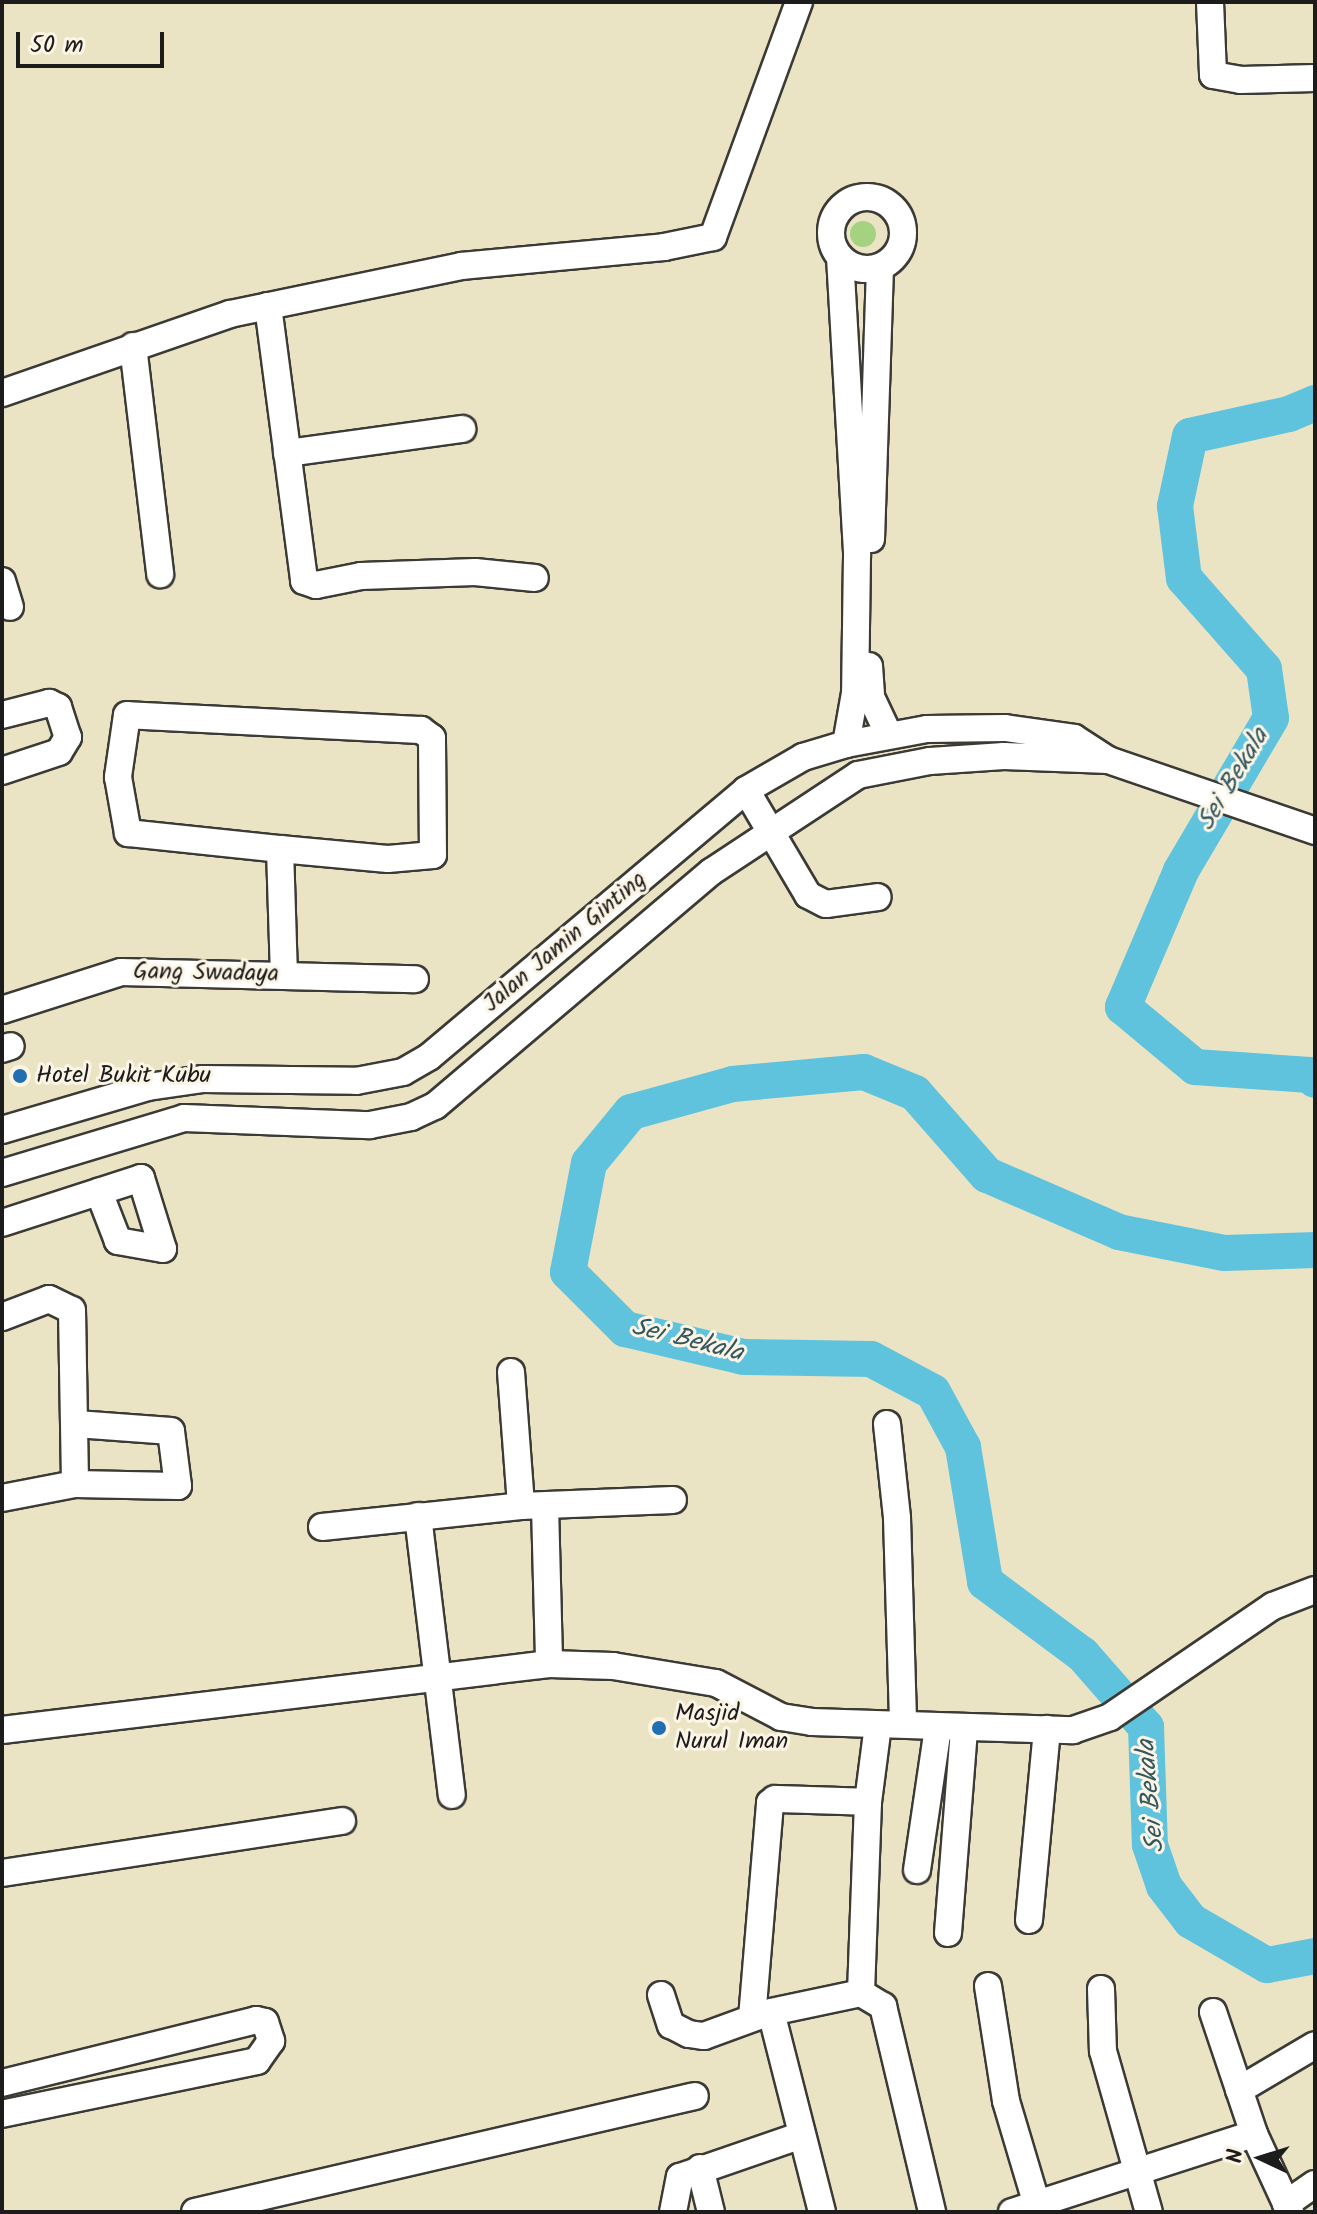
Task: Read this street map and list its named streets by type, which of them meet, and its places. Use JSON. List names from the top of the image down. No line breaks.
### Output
{"streets":{"street":["Jalan Jamin Ginting","Gang Swadaya"]},"water":["Sei Bekala"],"places":["Hotel Bukit Kubu","Masjid Nurul Iman"],"scale_bar":"50 m","north":"left"}
